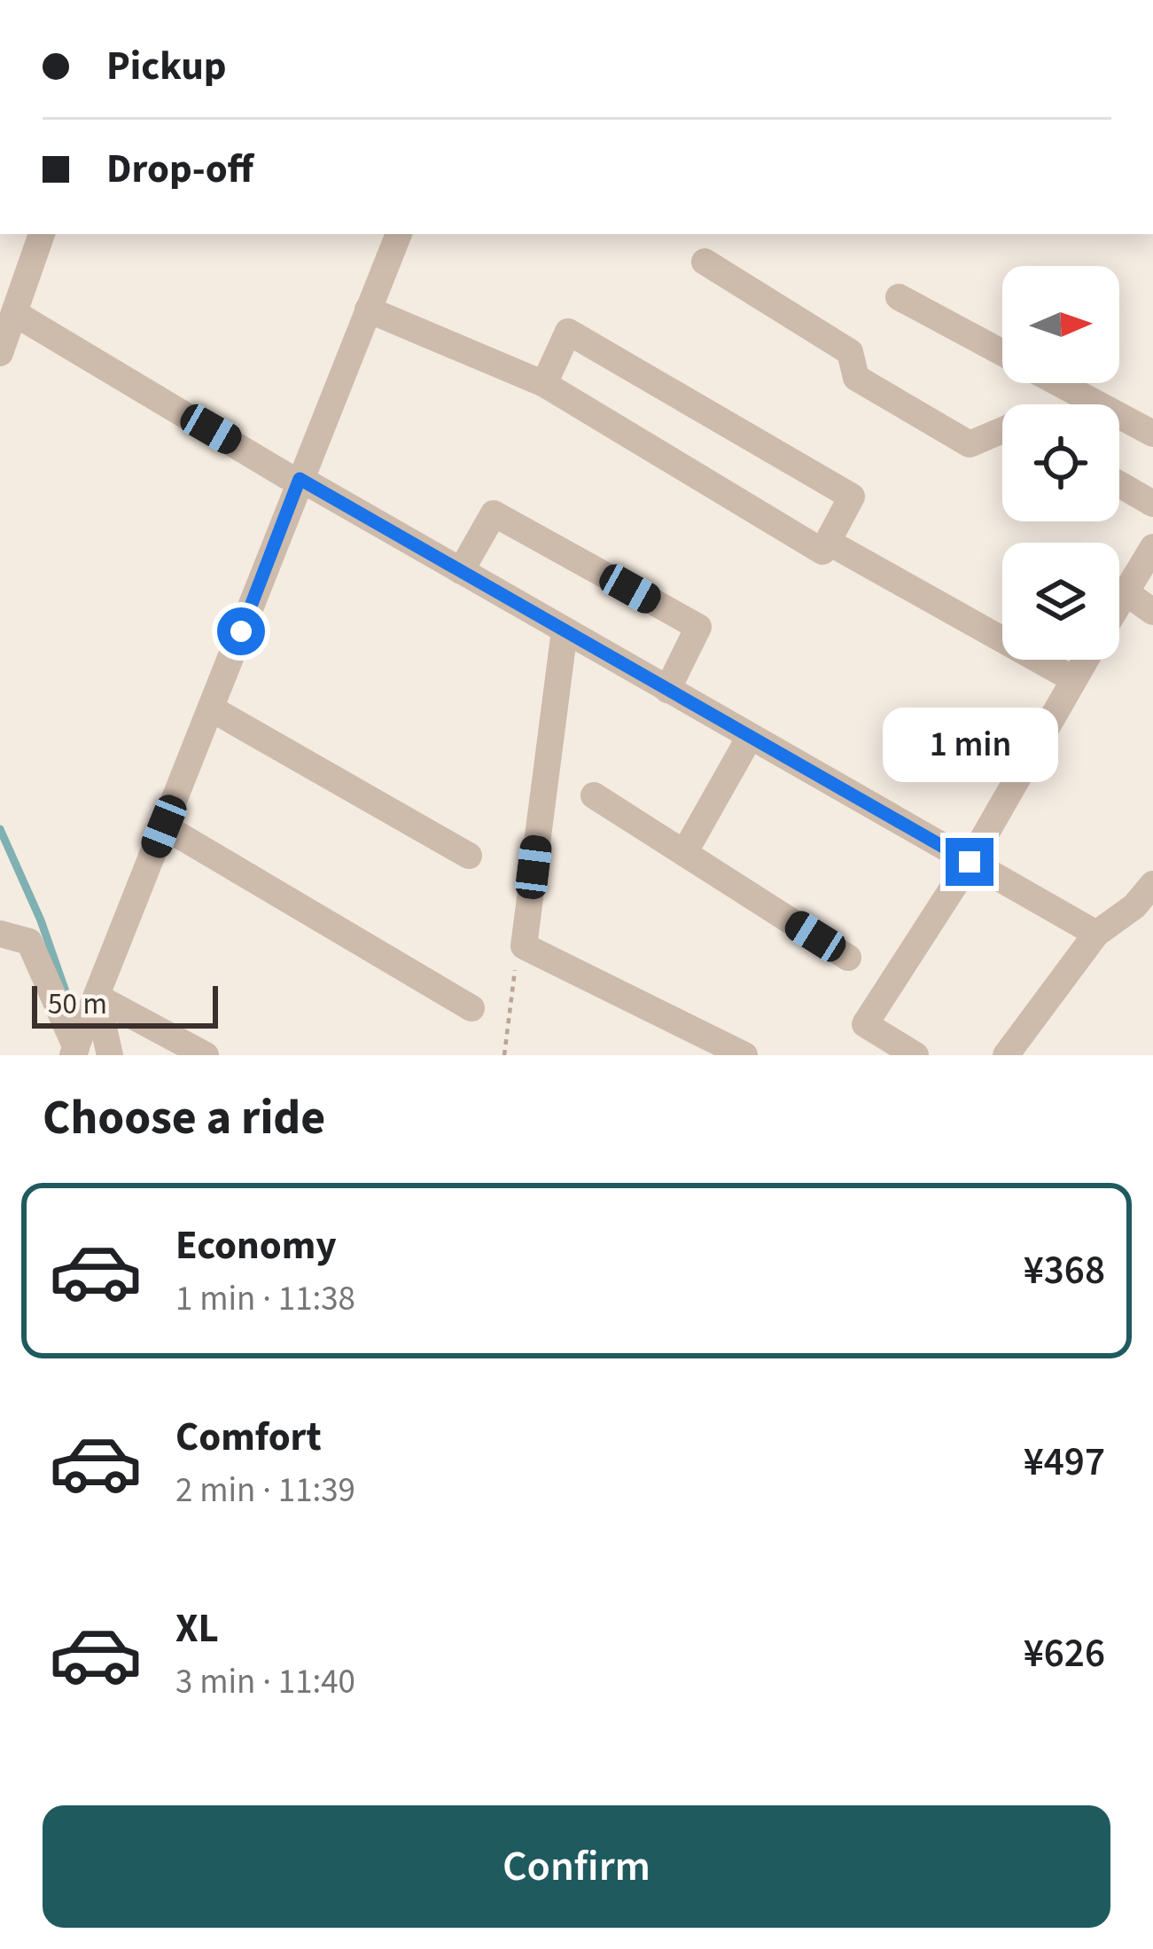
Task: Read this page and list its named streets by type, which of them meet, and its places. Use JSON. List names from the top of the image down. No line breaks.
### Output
{"scale_bar":"50 m","north":"right","page":{"banner":["Pickup","Drop-off"],"bubble":"1 min","scale":"50 m","heading":"Choose a ride","list":[{"name":"Economy","note":"1 min · 11:38","value":"¥368"},{"name":"Comfort","note":"2 min · 11:39","value":"¥497"},{"name":"XL","note":"3 min · 11:40","value":"¥626"}],"buttons":"Confirm"}}
